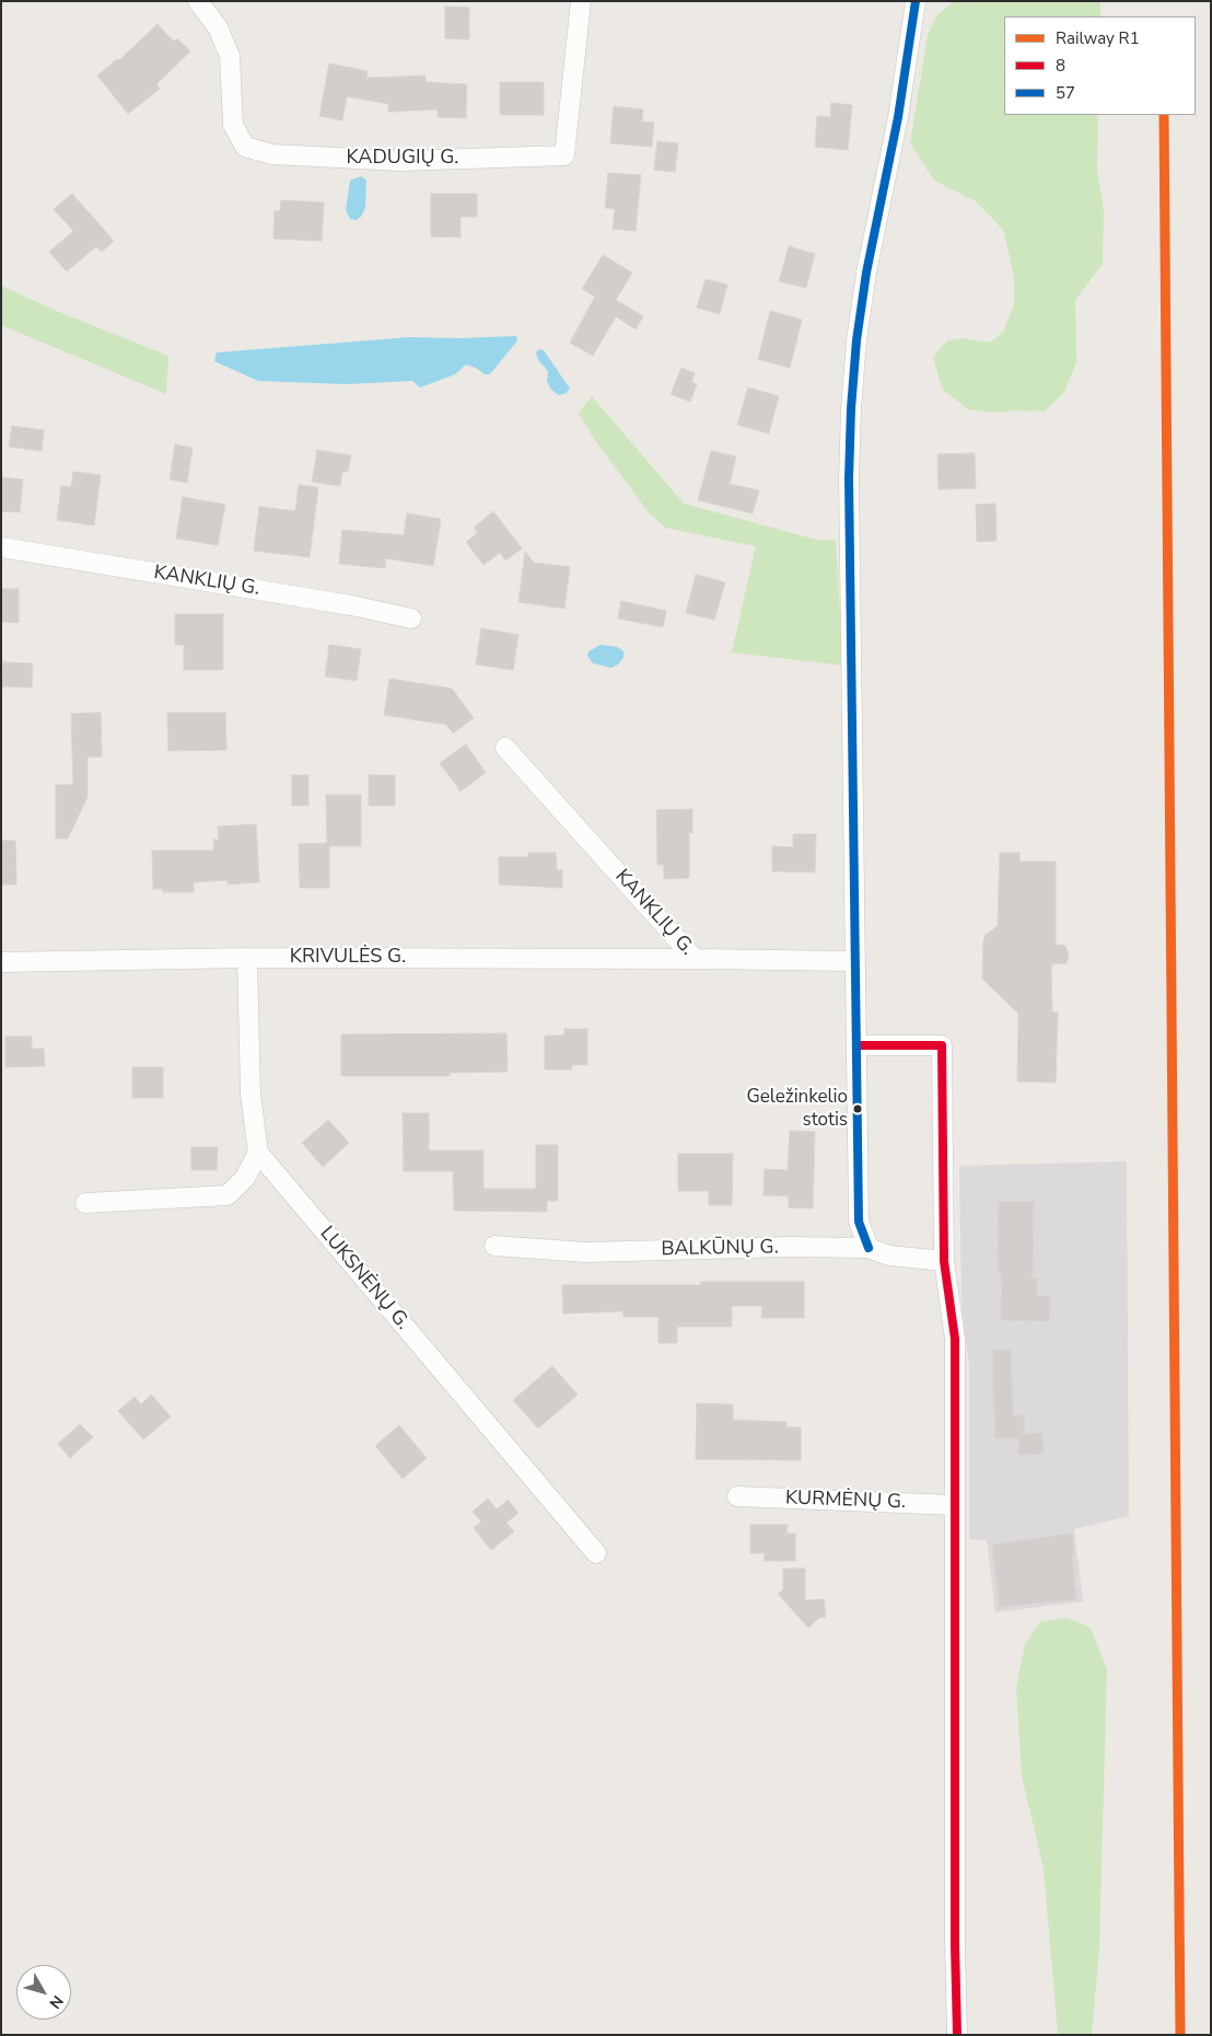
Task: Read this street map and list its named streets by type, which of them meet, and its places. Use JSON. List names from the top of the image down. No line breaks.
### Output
{"streets":{"street":["KADUGIŲ G.","KANKLIŲ G.","KRIVULĖS G.","BALKŪNŲ G.","LUKSNĖNŲ G.","KURMĖNŲ G."]},"crossings":[["KANKLIŲ G.","KRIVULĖS G."]],"places":["Geležinkelio stotis"],"lines":["transit line 57","rail line R1","transit line 8"],"legend":["Railway R1","8","57"],"north":"bottom right"}
